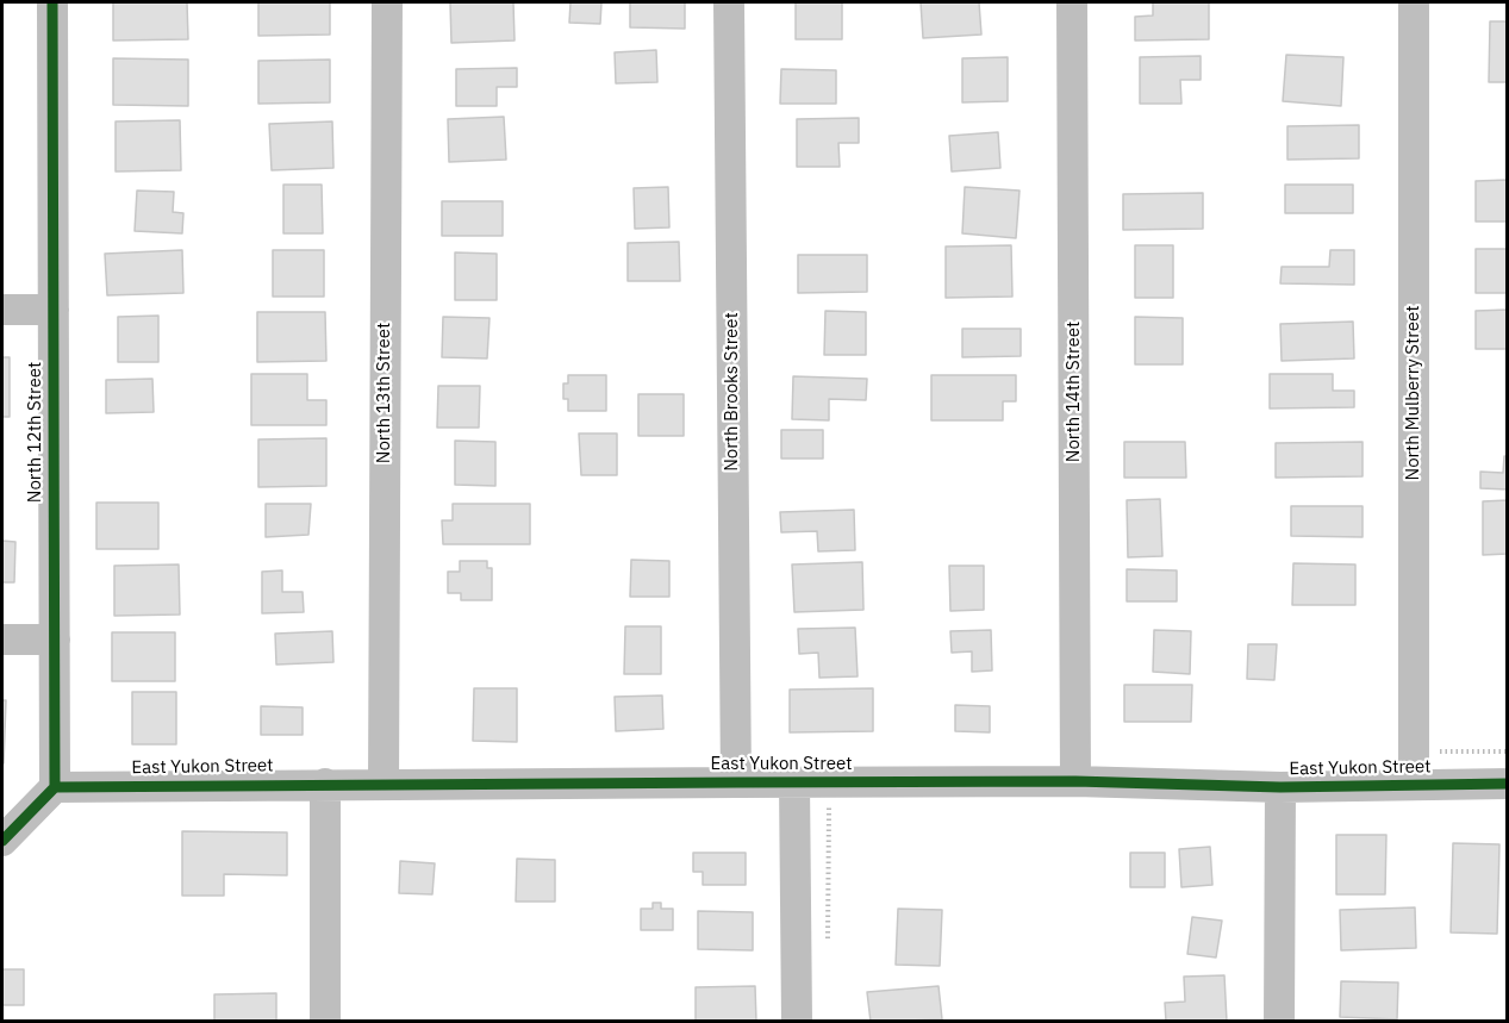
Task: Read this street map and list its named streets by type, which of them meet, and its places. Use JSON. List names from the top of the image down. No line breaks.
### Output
{"streets":{"street":["North Brooks Street","North 14th Street","North 13th Street","North Mulberry Street","North 12th Street","East Yukon Street"]},"crossings":[["North Brooks Street","East Yukon Street"],["North 14th Street","East Yukon Street"],["North 13th Street","East Yukon Street"],["North Mulberry Street","East Yukon Street"],["North 12th Street","East Yukon Street"]]}
